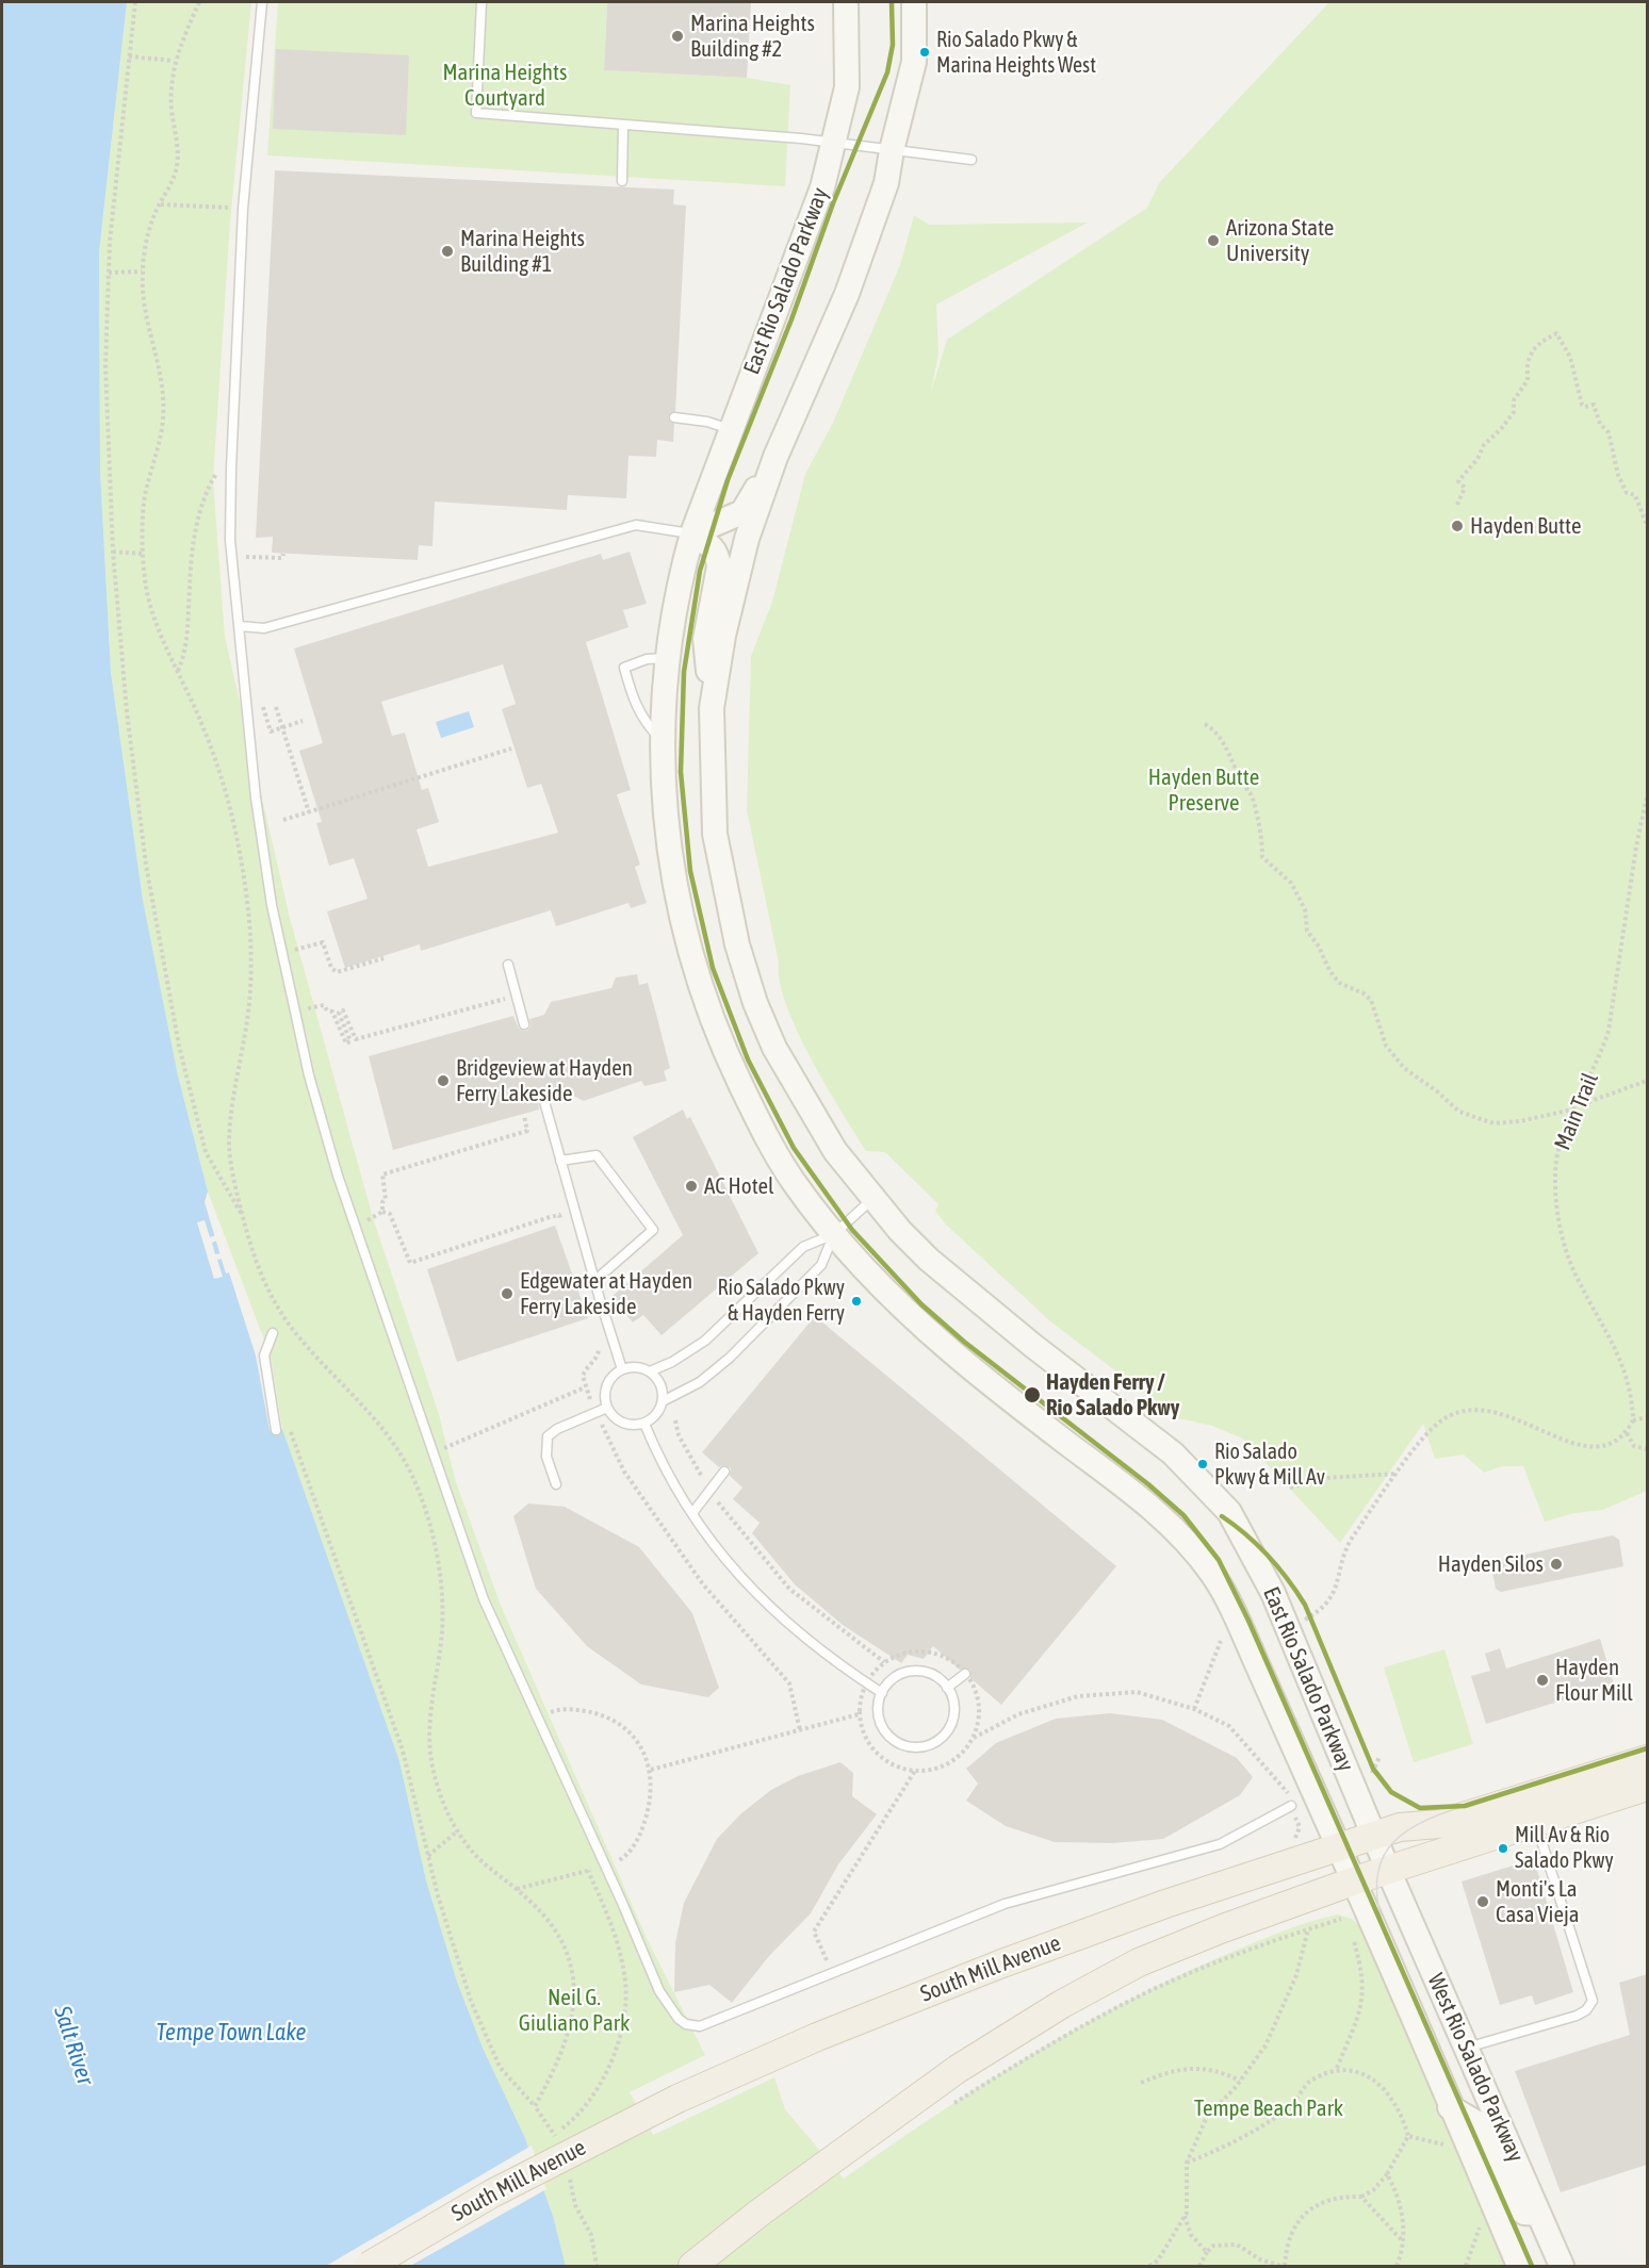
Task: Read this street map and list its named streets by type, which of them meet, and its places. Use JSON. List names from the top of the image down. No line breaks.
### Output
{"streets":{"main road":["East Rio Salado Parkway","South Mill Avenue","West Rio Salado Parkway"],"path":["Main Trail"]},"crossings":[["East Rio Salado Parkway","South Mill Avenue"],["East Rio Salado Parkway","West Rio Salado Parkway"]],"water":["Tempe Town Lake","Salt River"],"parks":["Marina Heights Courtyard","Hayden Butte Preserve","Neil G. Giuliano Park","Tempe Beach Park"],"places":["Marina Heights Building #2","Rio Salado Pkwy & Marina Heights West","Arizona State University","Marina Heights Building #1","Hayden Butte","Bridgeview at Hayden Ferry Lakeside","AC Hotel","Edgewater at Hayden Ferry Lakeside","Rio Salado Pkwy & Hayden Ferry","Hayden Ferry / Rio Salado Pkwy","Rio Salado Pkwy & Mill Av","Hayden Silos","Hayden Flour Mill","Mill Av & Rio Salado Pkwy","Monti's La Casa Vieja"]}
